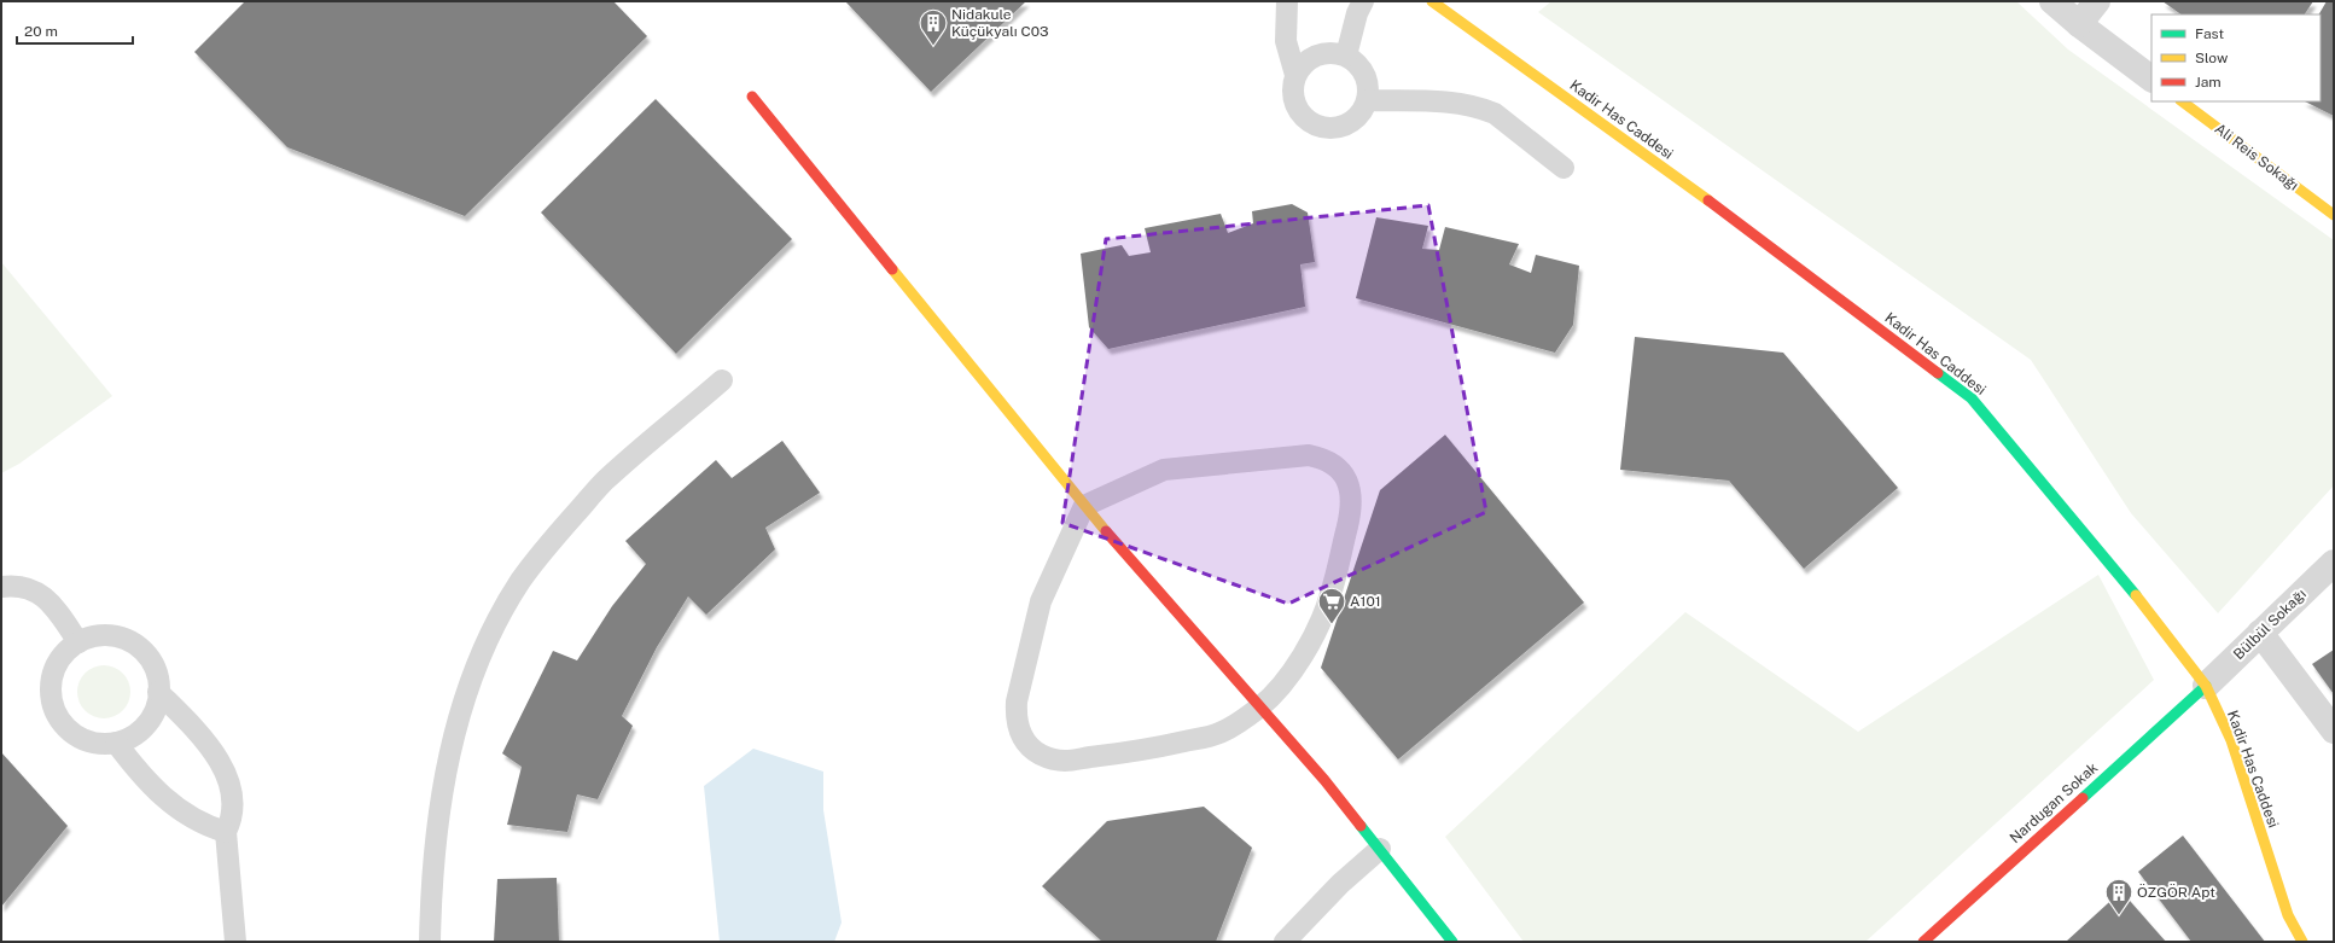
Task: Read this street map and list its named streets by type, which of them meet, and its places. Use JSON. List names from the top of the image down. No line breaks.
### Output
{"streets":{"street":["Kadir Has Caddesi","Ali Reis Sokağı","Bülbül Sokağı","Nardugan Sokak"]},"crossings":[["Kadir Has Caddesi","Bülbül Sokağı"],["Kadir Has Caddesi","Nardugan Sokak"],["Bülbül Sokağı","Nardugan Sokak"]],"places":{"building":["Nidakule Küçükyalı C03","ÖZGÖR Apt"],"supermarket":["A101"]},"legend":["Fast","Slow","Jam"],"scale_bar":"20 m"}
